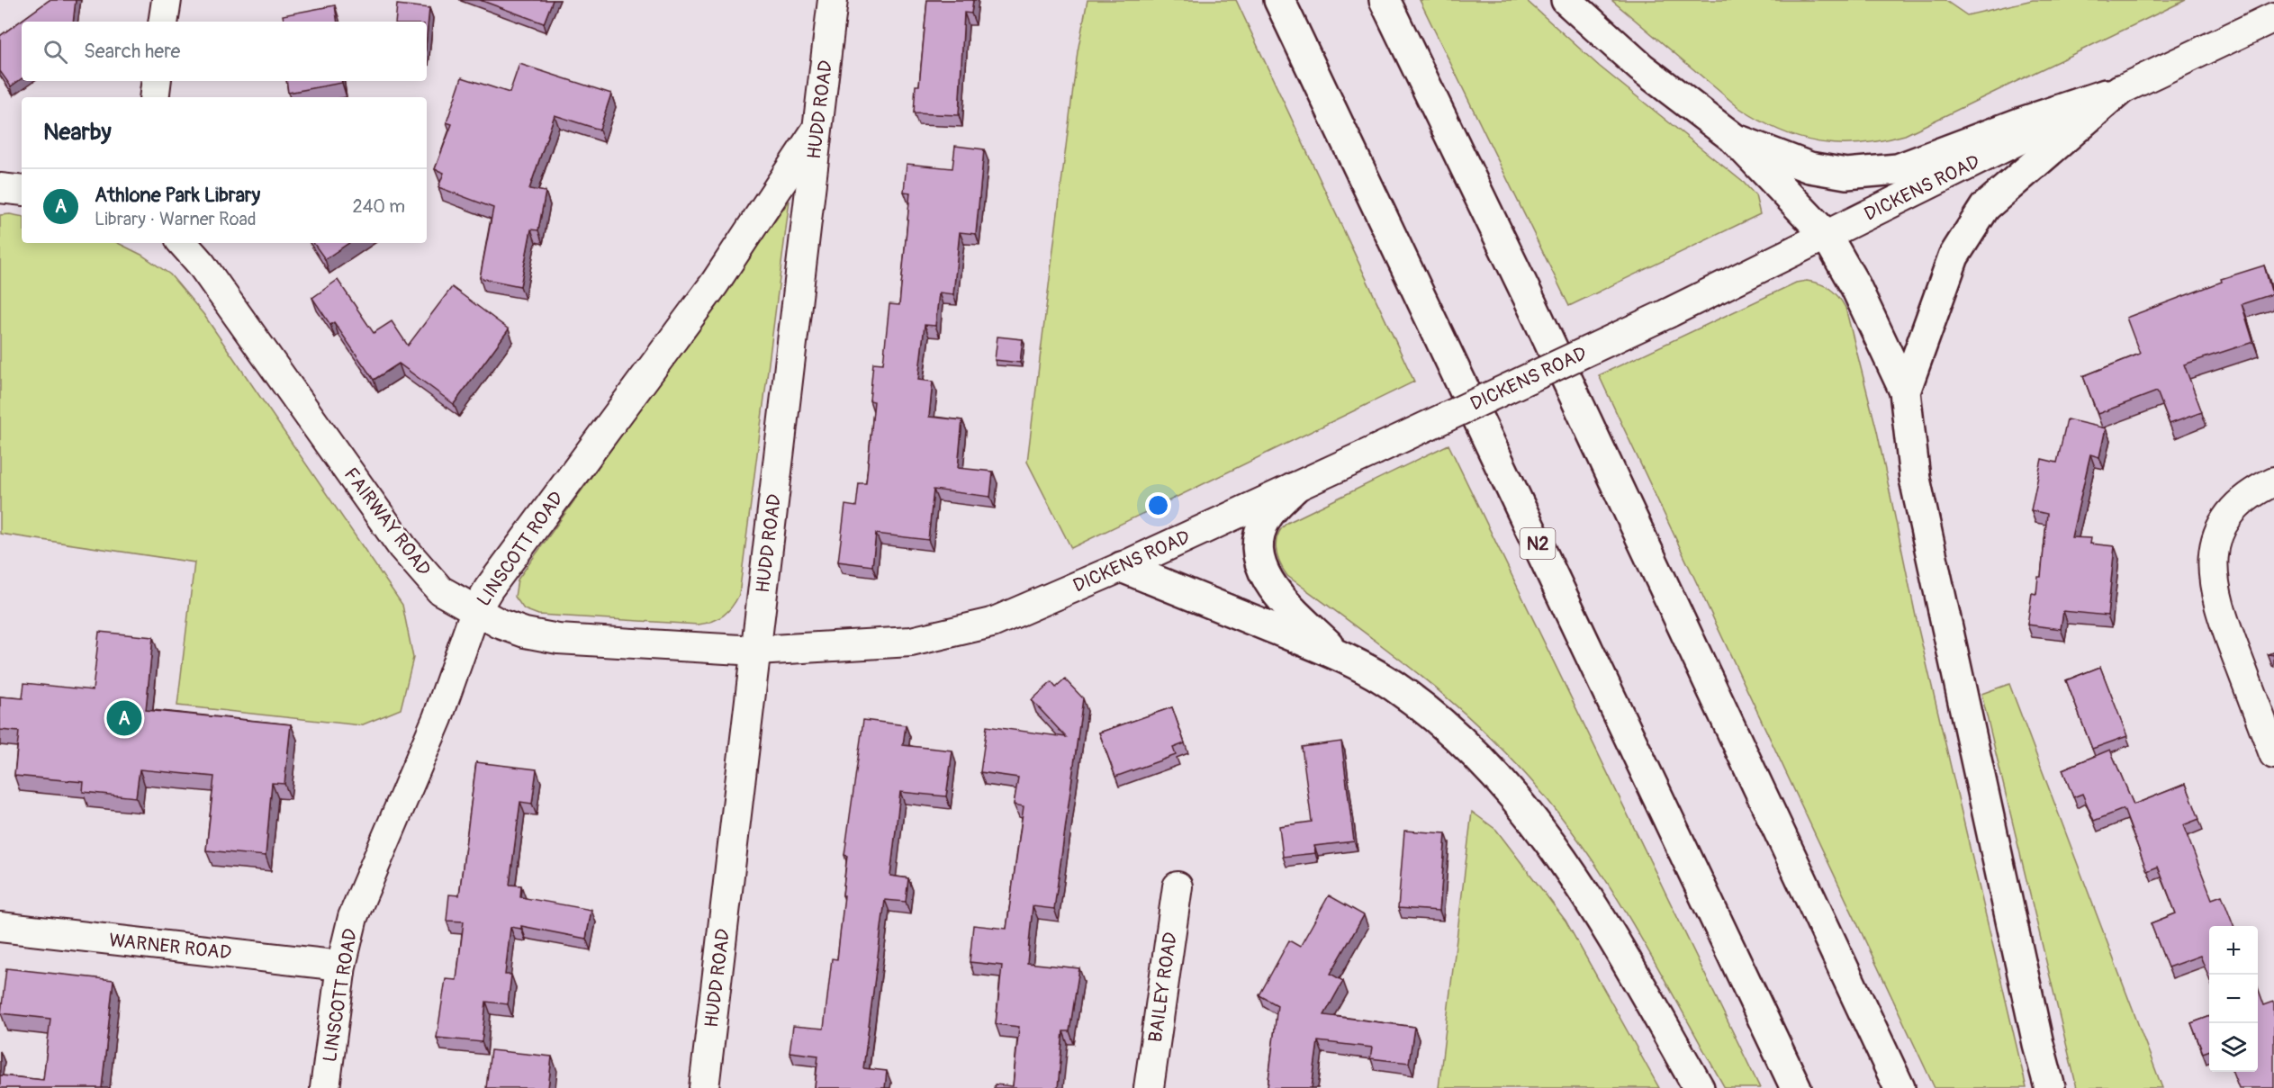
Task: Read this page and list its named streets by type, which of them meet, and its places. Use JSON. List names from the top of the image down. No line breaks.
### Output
{"streets":{"highway":["N2"],"street":["HUDD ROAD","DICKENS ROAD","FAIRWAY ROAD","LINSCOTT ROAD","WARNER ROAD","BAILEY ROAD"]},"crossings":[["HUDD ROAD","DICKENS ROAD"],["HUDD ROAD","FAIRWAY ROAD"],["HUDD ROAD","LINSCOTT ROAD"],["DICKENS ROAD","FAIRWAY ROAD"],["FAIRWAY ROAD","LINSCOTT ROAD"],["LINSCOTT ROAD","WARNER ROAD"]],"page":{"search":"Search here","heading":"Nearby","list":[{"mark":"A","name":"Athlone Park Library","note":"Library · Warner Road","value":"240 m"}],"pins":"A","map_buttons":["+","−"]}}
